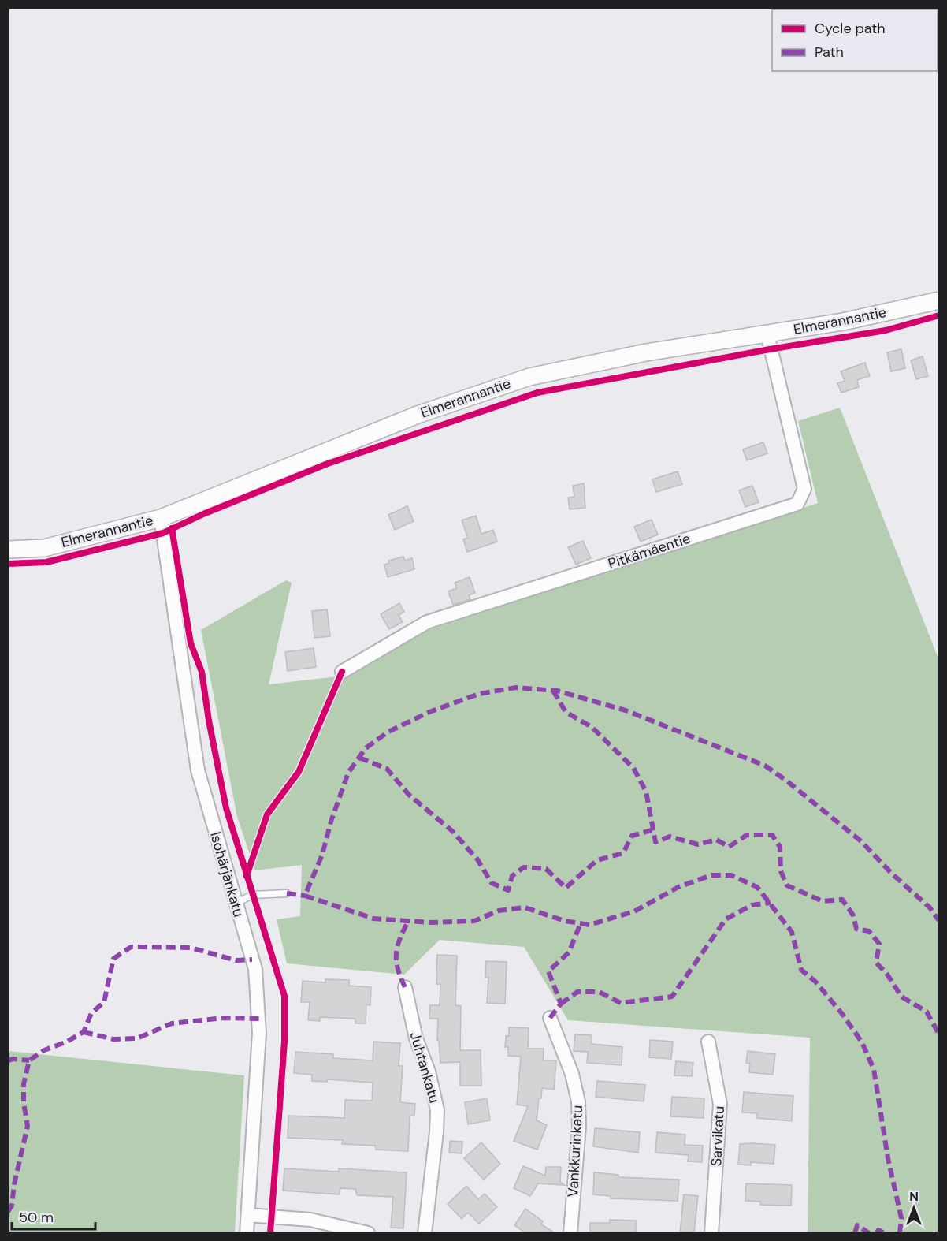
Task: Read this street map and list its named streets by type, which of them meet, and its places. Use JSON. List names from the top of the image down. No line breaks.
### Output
{"streets":{"street":["Elmerannantie","Pitkämäentie","Isohärjänkatu","Juhtankatu","Sarvikatu","Vankkurinkatu"]},"crossings":[["Elmerannantie","Pitkämäentie"],["Elmerannantie","Isohärjänkatu"]],"legend":["Cycle path","Path"],"scale_bar":"50 m","north":"top"}
